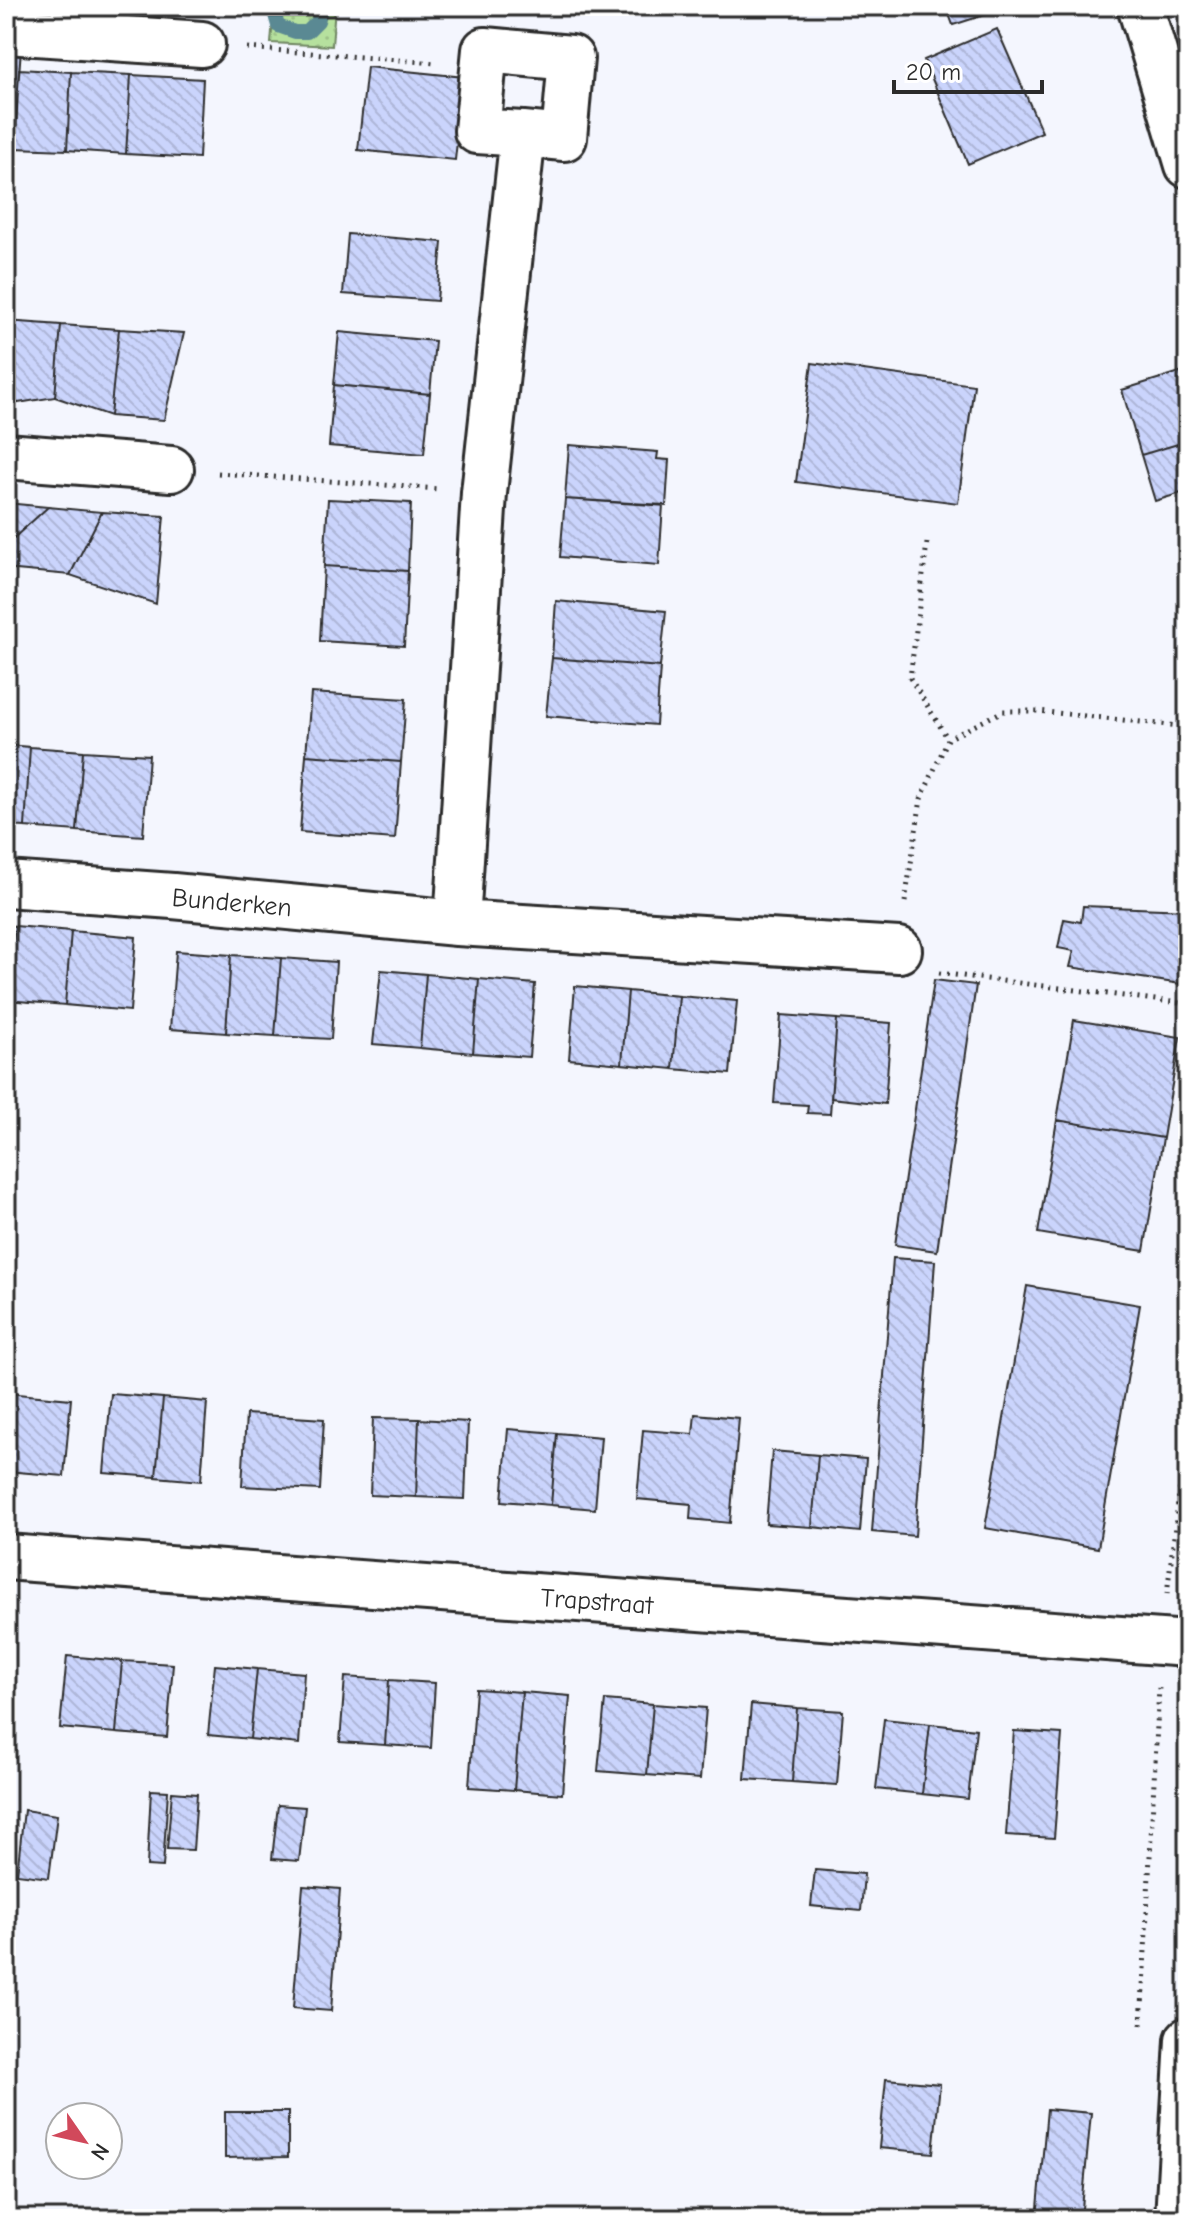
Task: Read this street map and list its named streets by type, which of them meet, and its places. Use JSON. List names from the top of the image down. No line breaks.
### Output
{"streets":{"street":["Bunderken","Trapstraat"]},"scale_bar":"20 m","north":"bottom right"}
